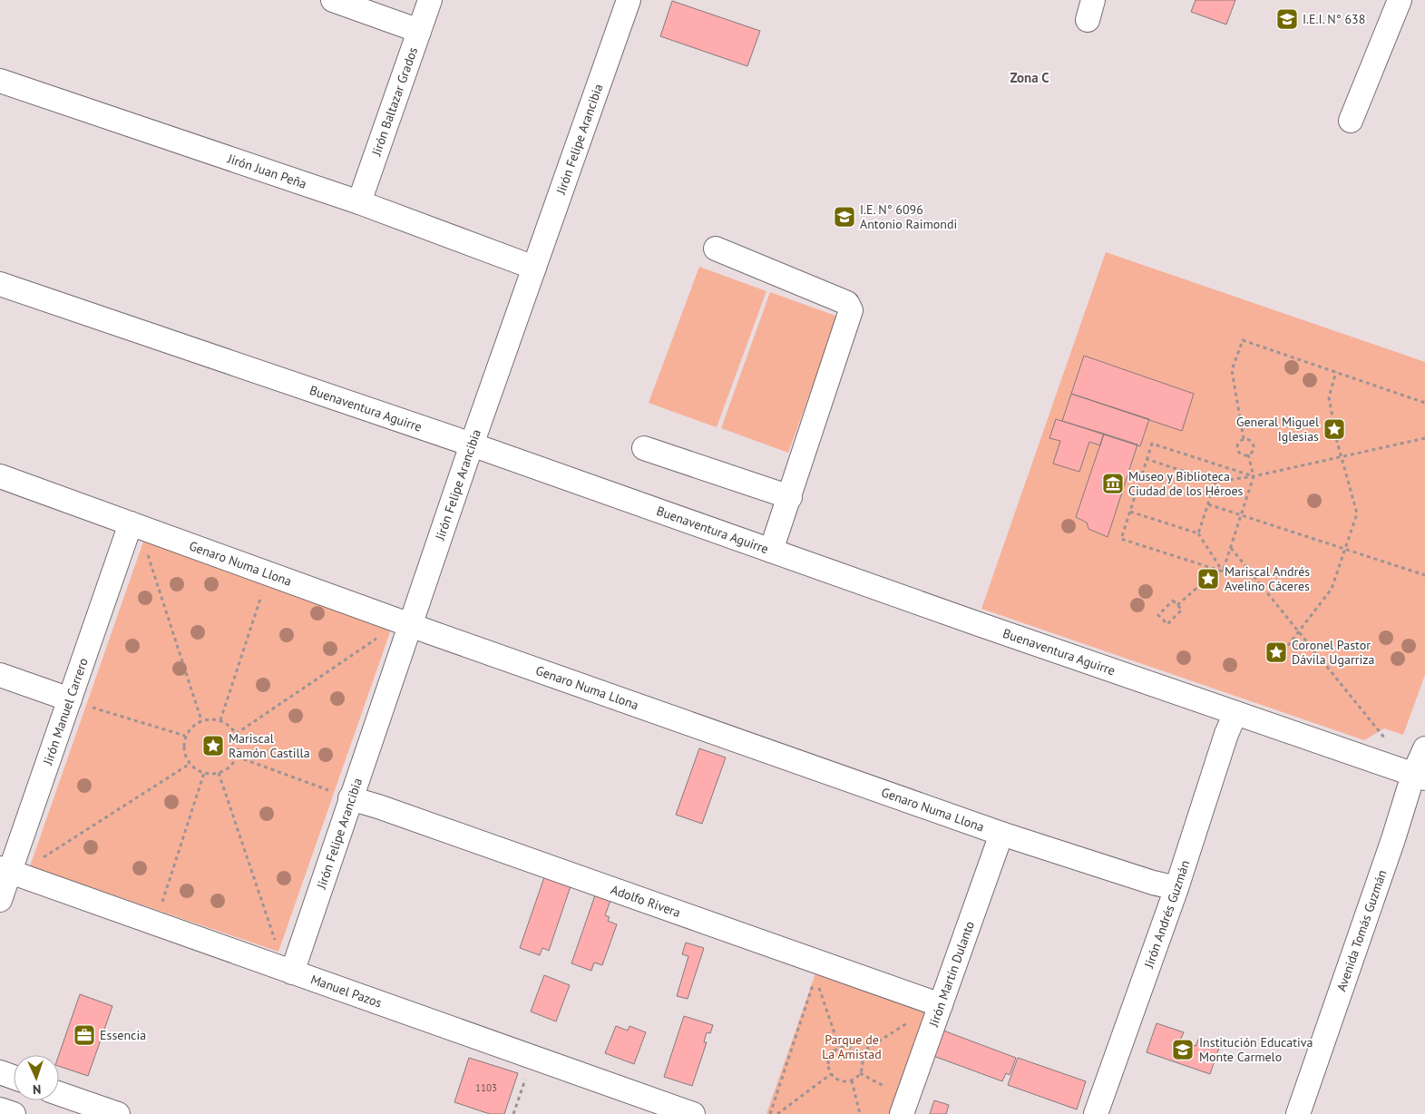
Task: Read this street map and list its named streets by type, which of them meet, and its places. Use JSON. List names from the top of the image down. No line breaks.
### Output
{"streets":{"street":["Jirón Baltazar Grados","Jirón Felipe Arancibia","Jirón Juan Peña","Buenaventura Aguirre","Genaro Numa Llona","Jirón Manuel Carrero","Adolfo Rivera","Jirón Andrés Guzmán","Avenida Tomás Guzmán","Jirón Martín Dulanto","Manuel Pazos"]},"crossings":[["Jirón Baltazar Grados","Jirón Juan Peña"],["Jirón Felipe Arancibia","Jirón Juan Peña"],["Jirón Felipe Arancibia","Buenaventura Aguirre"],["Jirón Felipe Arancibia","Genaro Numa Llona"],["Jirón Felipe Arancibia","Adolfo Rivera"],["Jirón Felipe Arancibia","Manuel Pazos"],["Buenaventura Aguirre","Jirón Andrés Guzmán"],["Buenaventura Aguirre","Avenida Tomás Guzmán"],["Genaro Numa Llona","Jirón Manuel Carrero"],["Genaro Numa Llona","Jirón Andrés Guzmán"],["Genaro Numa Llona","Jirón Martín Dulanto"],["Jirón Manuel Carrero","Manuel Pazos"],["Adolfo Rivera","Jirón Martín Dulanto"]],"districts":["Zona C"],"parks":["Parque de La Amistad"],"places":{"school or university":["I.E.I. N° 638","I.E. N° 6096 Antonio Raimondi","Institución Educativa Monte Carmelo"],"place":["General Miguel Iglesias","Mariscal Andrés Avelino Cáceres","Coronel Pastor Dávila Ugarriza","Mariscal Ramón Castilla"],"museum":["Museo y Biblioteca Ciudad de los Héroes"],"office":["Essencia"]},"house_numbers":["1103"],"north":"bottom"}
